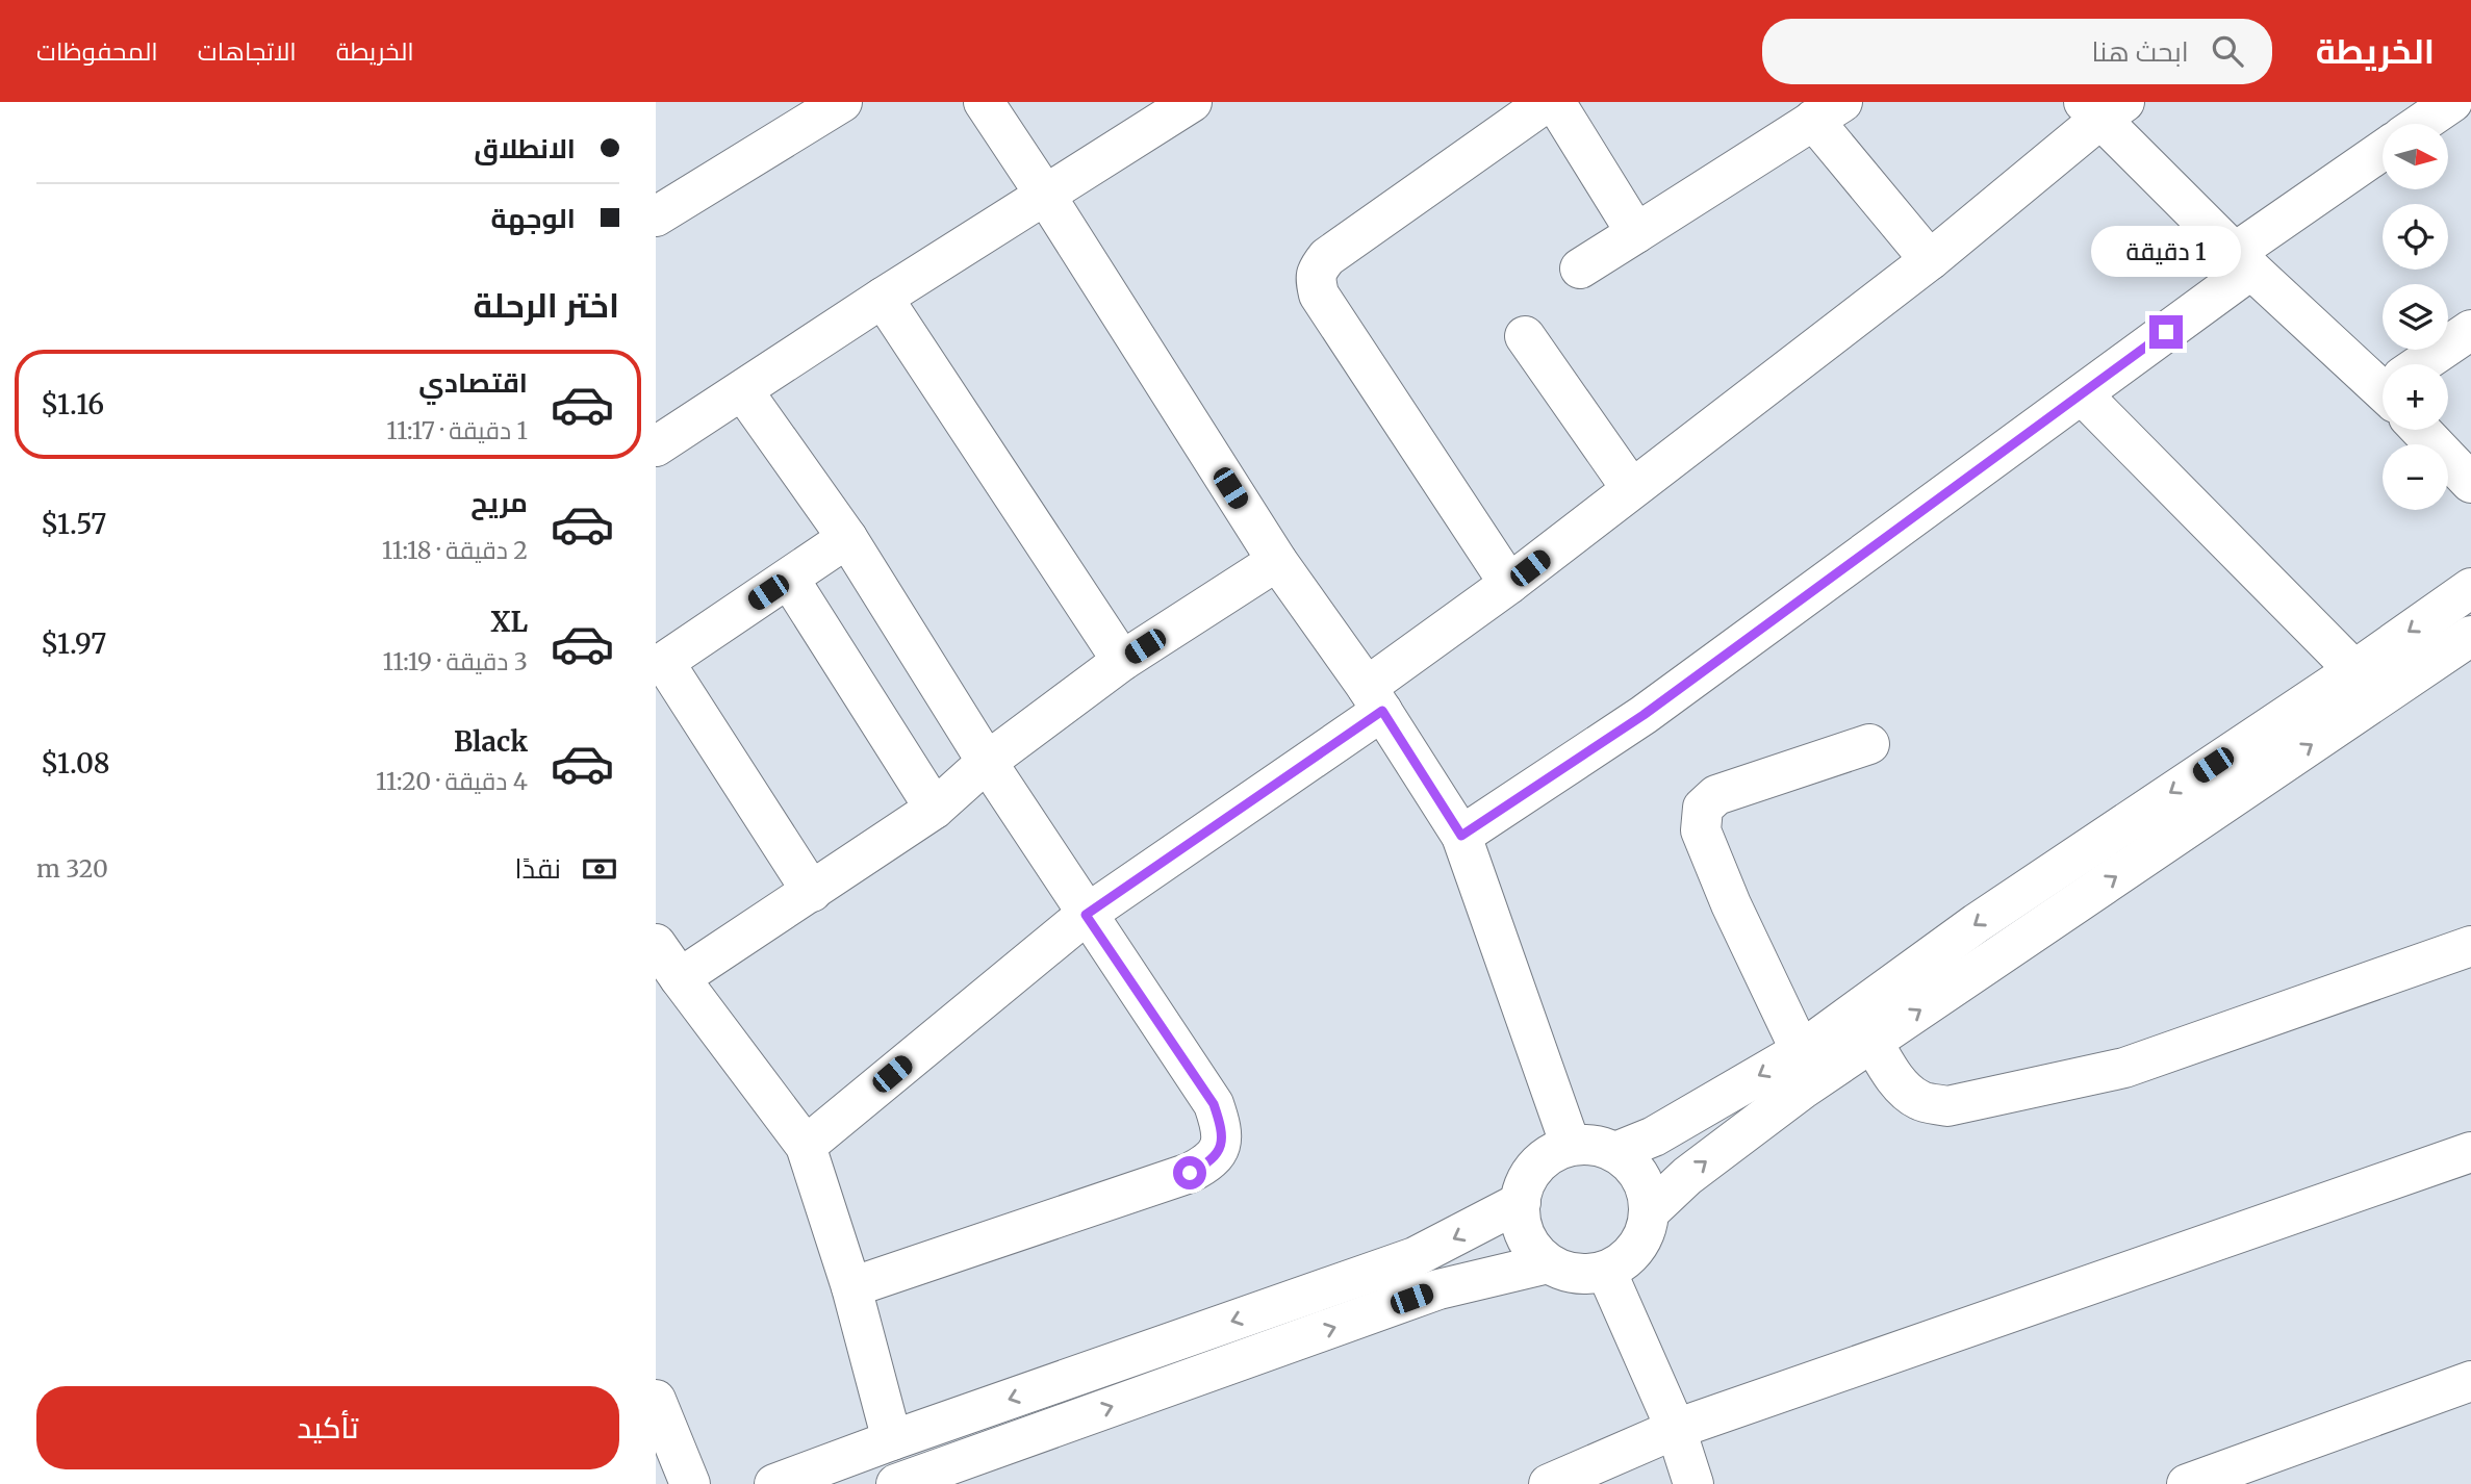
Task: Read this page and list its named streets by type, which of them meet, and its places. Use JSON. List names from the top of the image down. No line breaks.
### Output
{"north":"right","page":{"header":"الخريطة","search":"ابحث هنا","nav":["الخريطة","الاتجاهات","المحفوظات"],"banner":["الانطلاق","الوجهة"],"map_buttons":["+","−"],"bubble":"1 دقيقة","heading":"اختر الرحلة","list":[{"name":"اقتصادي","note":"1 دقيقة · 11:17","value":"$1.16"},{"name":"مريح","note":"2 دقيقة · 11:18","value":"$1.57"},{"name":"XL","note":"3 دقيقة · 11:19","value":"$1.97"},{"name":"Black","note":"4 دقيقة · 11:20","value":"$1.08"}],"pay":["نقدًا","320 m"],"buttons":"تأكيد"}}
